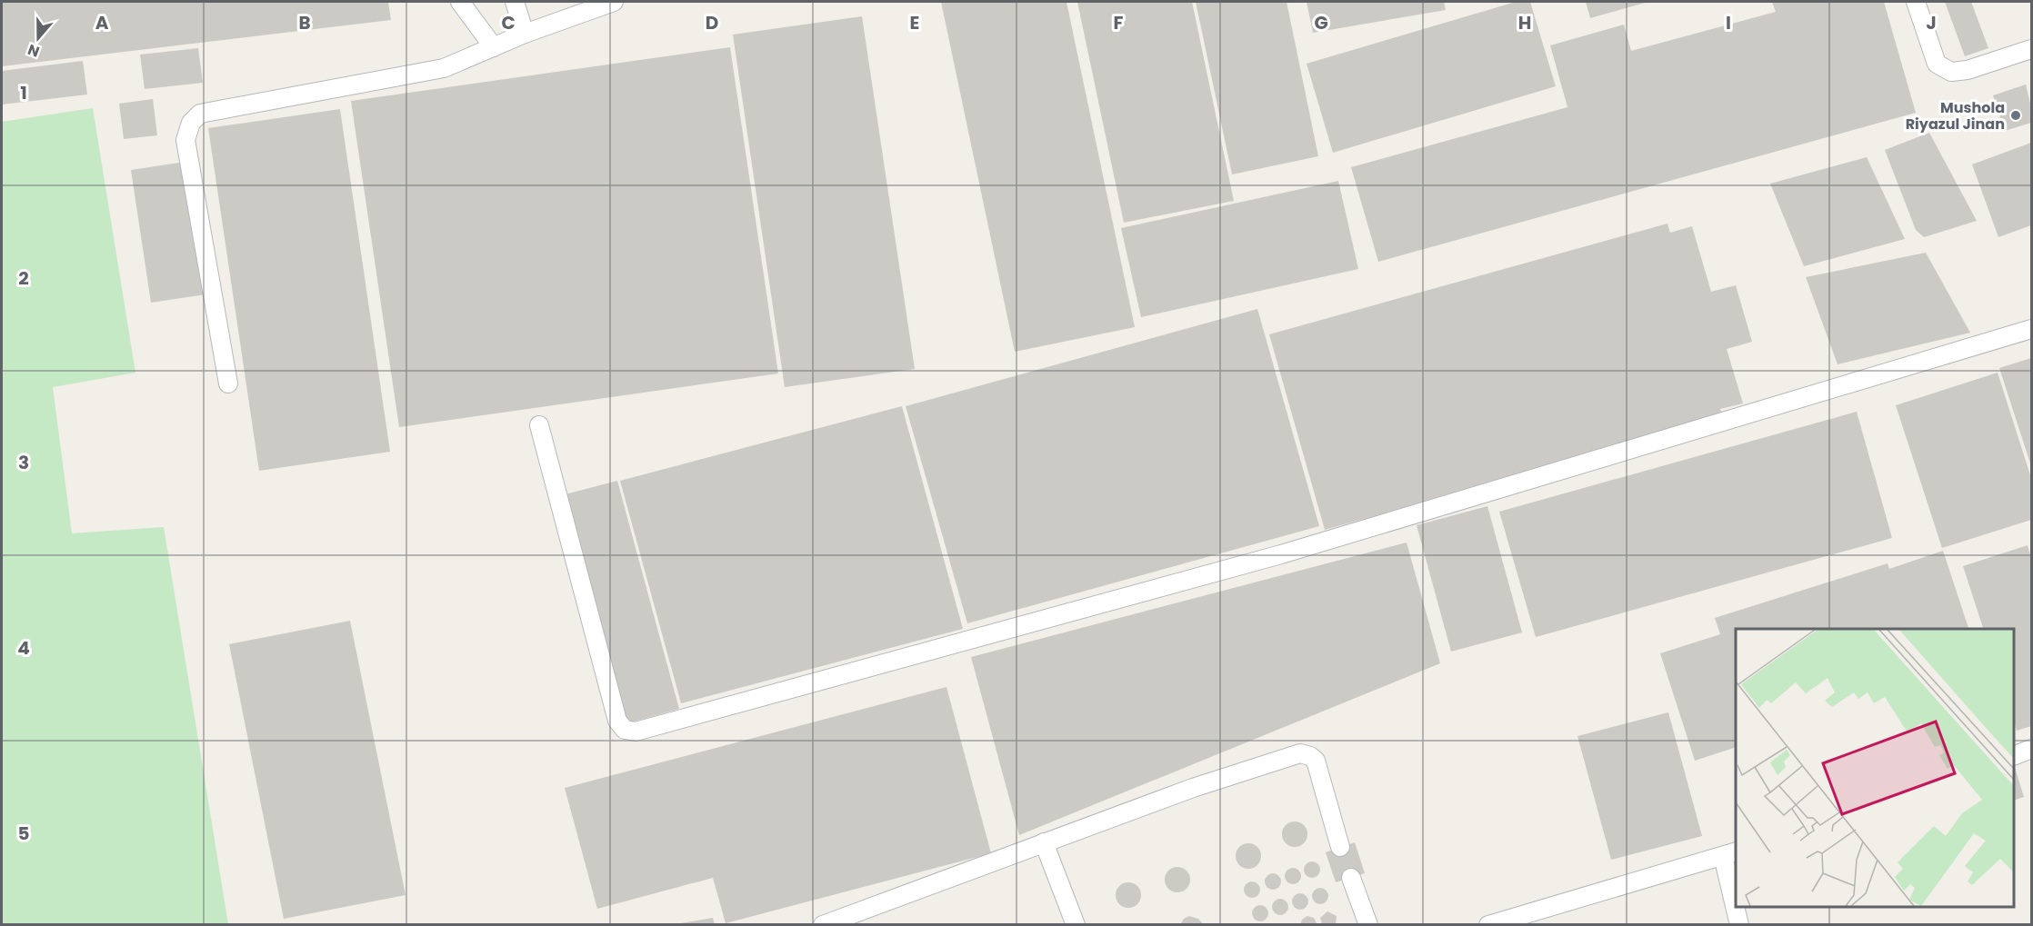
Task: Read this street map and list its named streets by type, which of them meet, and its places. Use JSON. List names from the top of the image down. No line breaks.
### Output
{"places":["Mushola Riyazul Jinan"],"north":"bottom","grid":{"columns":["A","B","C","D","E","F","G","H","I","J"],"rows":["1","2","3","4","5"]}}
